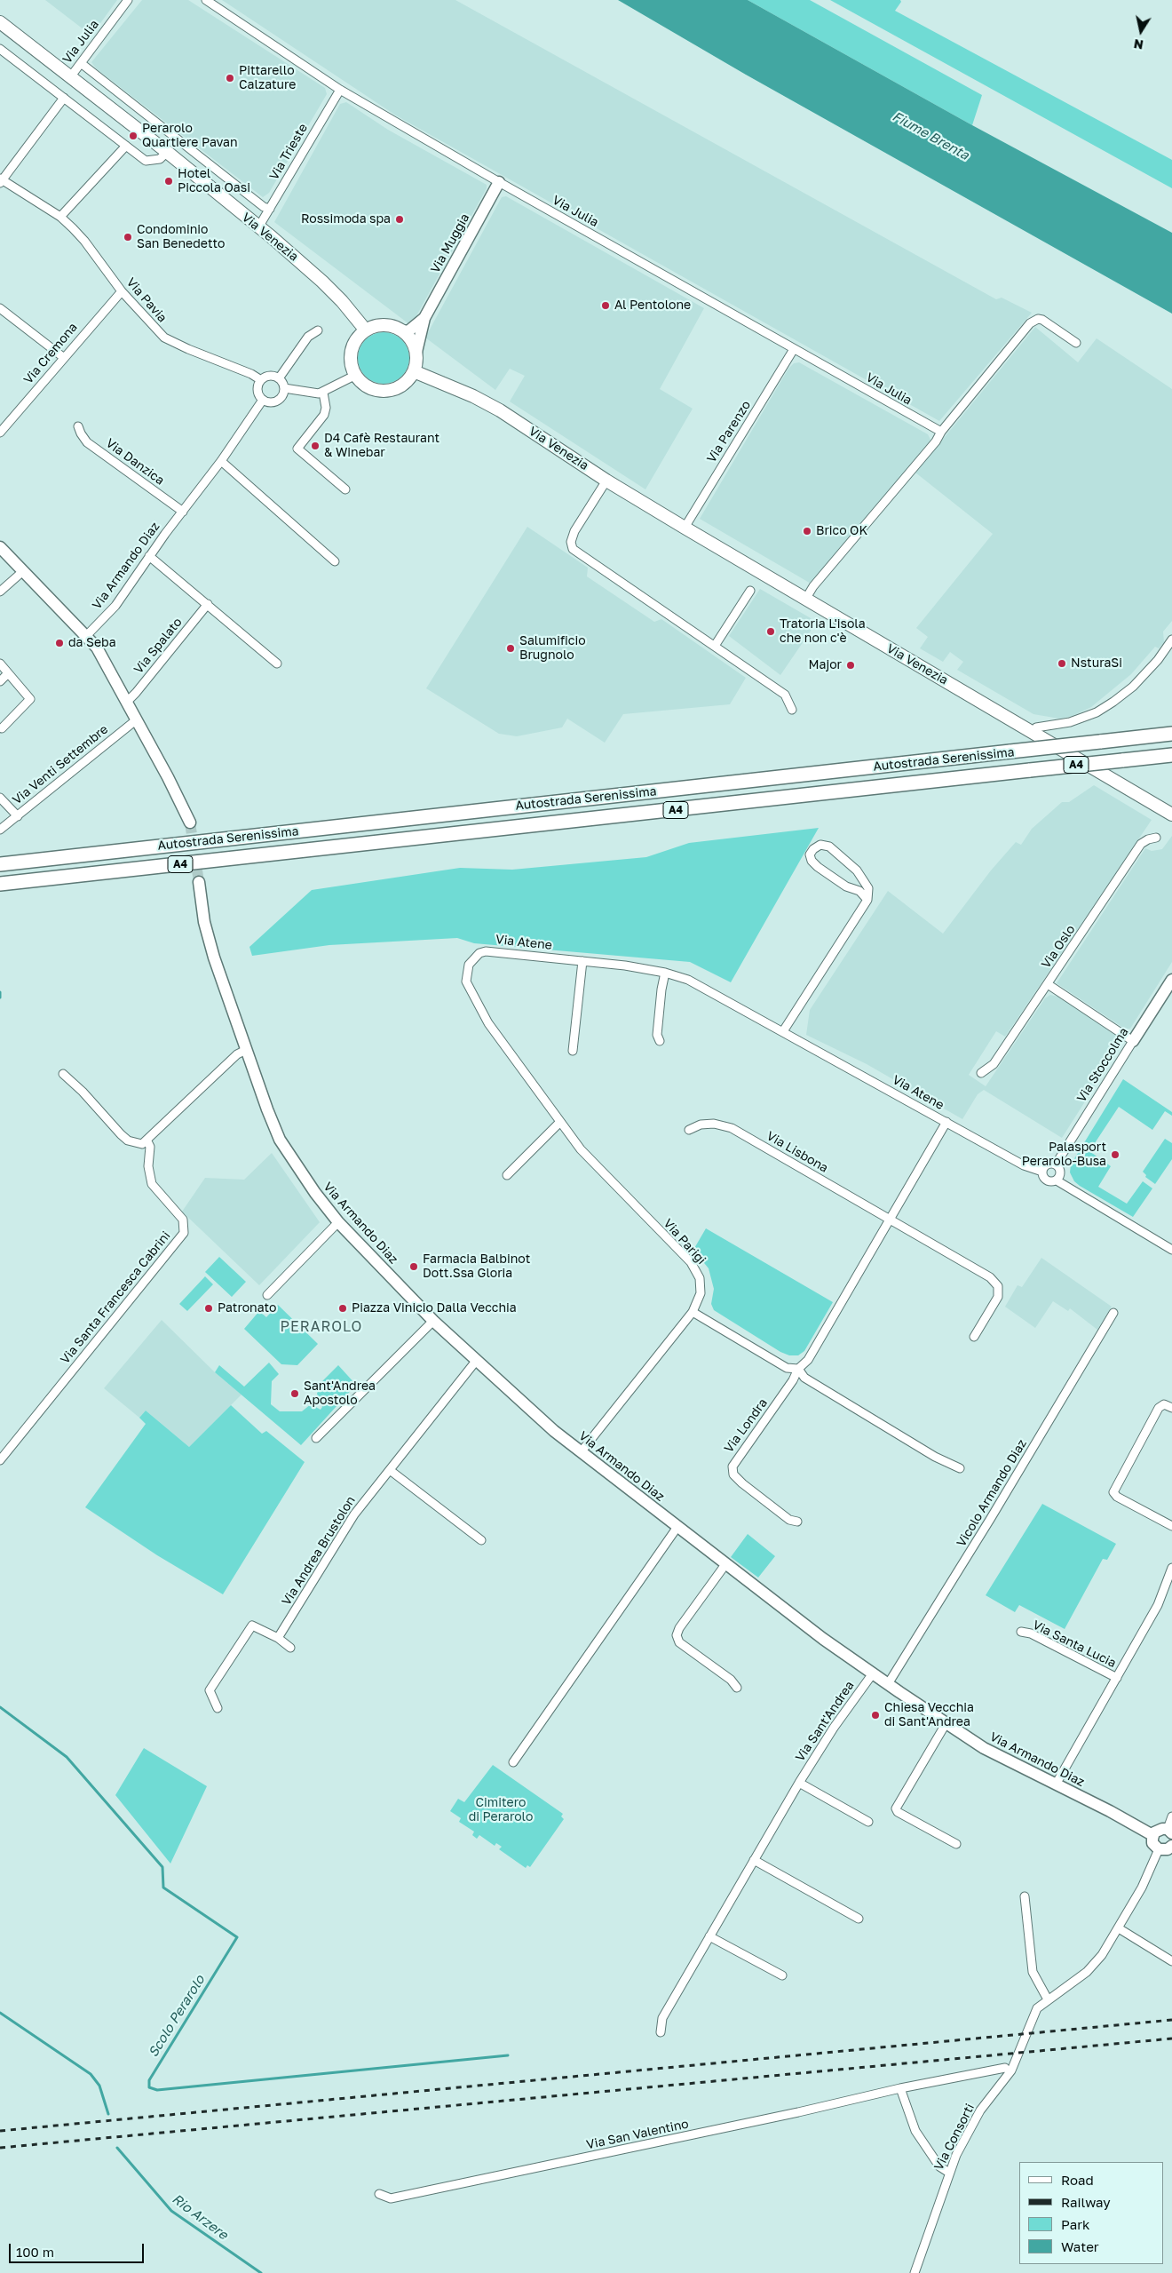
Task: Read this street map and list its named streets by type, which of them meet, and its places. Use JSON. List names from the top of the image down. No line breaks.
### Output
{"streets":{"highway":["Autostrada Serenissima","A4"],"main road":["Via Venezia"],"street":["Via Julia","Via Trieste","Via Muggia","Via Pavia","Via Cremona","Via Parenzo","Via Danzica","Via Armando Diaz","Via Spalato","Via Venti Settembre","Via Atene","Via Oslo","Via Stoccolma","Via Lisbona","Via Parigi","Via Santa Francesca Cabrini","Via Londra","Vicolo Armando Diaz","Via Andrea Brustolon","Via Santa Lucia","Via Sant'Andrea","Via San Valentino","Via Consorti"]},"crossings":[["Via Julia","Via Trieste"],["Via Julia","Via Venezia"],["Via Julia","Via Muggia"],["Via Julia","Via Parenzo"],["Via Trieste","Via Venezia"],["Via Venezia","Via Muggia"],["Via Venezia","Via Parenzo"],["Via Pavia","Via Cremona"],["Via Pavia","Via Armando Diaz"],["Via Danzica","Via Armando Diaz"],["Via Armando Diaz","Via Parigi"],["Via Armando Diaz","Vicolo Armando Diaz"],["Via Armando Diaz","Via Andrea Brustolon"],["Via Armando Diaz","Via Santa Lucia"],["Via Armando Diaz","Via Sant'Andrea"],["Via Atene","Via Stoccolma"],["Via Atene","Via Parigi"]],"districts":["PERAROLO"],"water":["Fiume Brenta","Scolo Perarolo","Rio Arzere"],"parks":["Cimitero di Perarolo"],"places":["Pittarello Calzature","Perarolo Quartiere Pavan","Hotel Piccola Oasi","Rossimoda spa","Condominio San Benedetto","Al Pentolone","D4 Cafè Restaurant & Winebar","Brico OK","Tratoria L'isola che non c'è","da Seba","Salumificio Brugnolo","NsturaSi","Major","Palasport Perarolo-Busa","Farmacia Balbinot Dott.Ssa Gloria","Patronato","Piazza Vinicio Dalla Vecchia","Sant'Andrea Apostolo","Chiesa Vecchia di Sant'Andrea"],"legend":["Road","Railway","Park","Water"],"scale_bar":"100 m","north":"bottom"}
